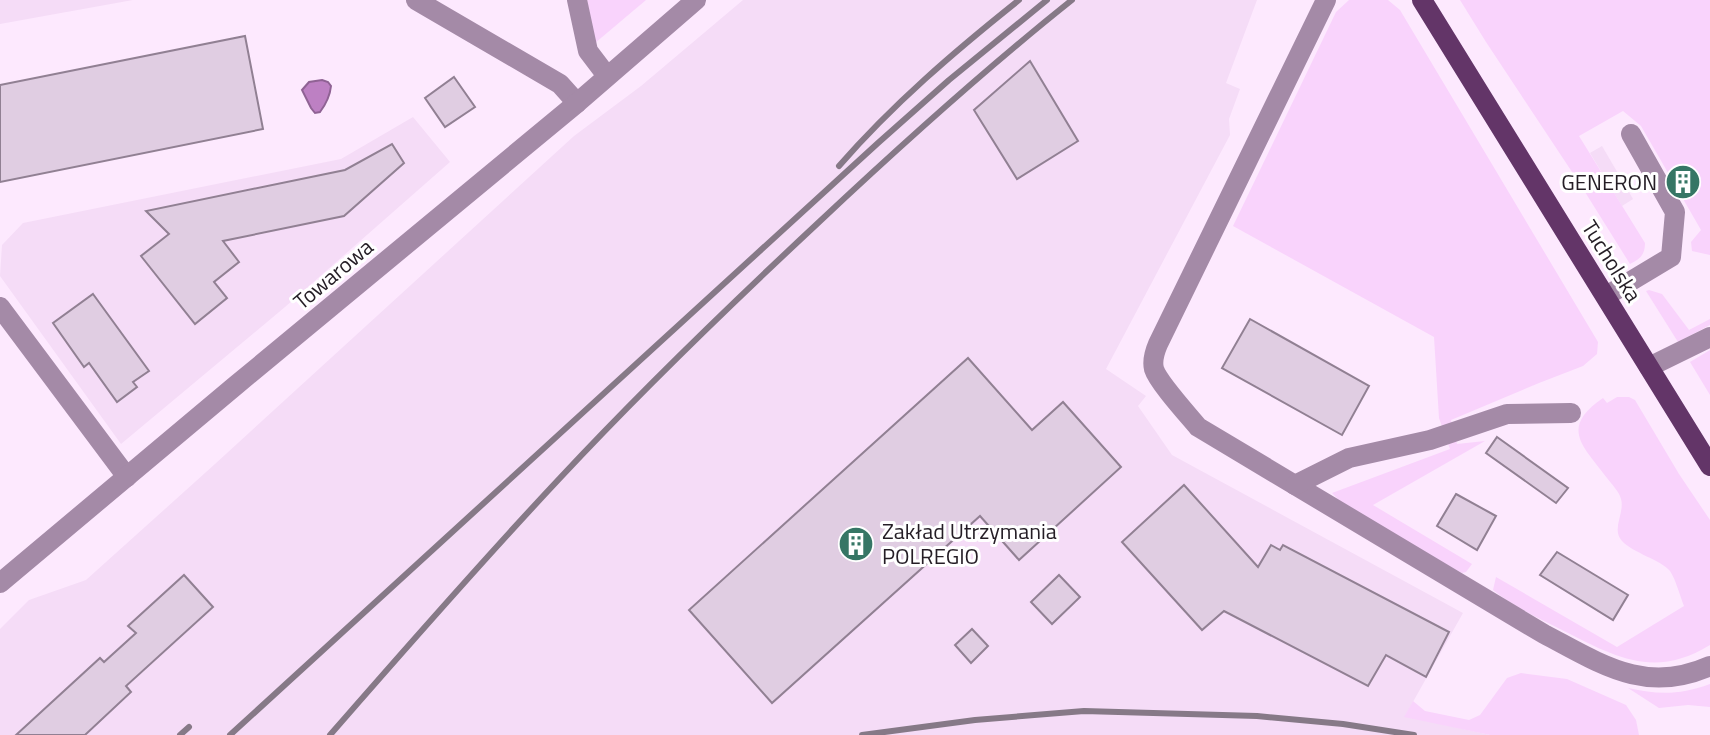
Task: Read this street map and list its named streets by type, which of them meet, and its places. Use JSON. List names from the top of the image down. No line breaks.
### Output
{"streets":{"main road":["Tucholska"],"street":["Towarowa"]},"places":{"building":["GENERON","Zakład Utrzymania POLREGIO"]}}
